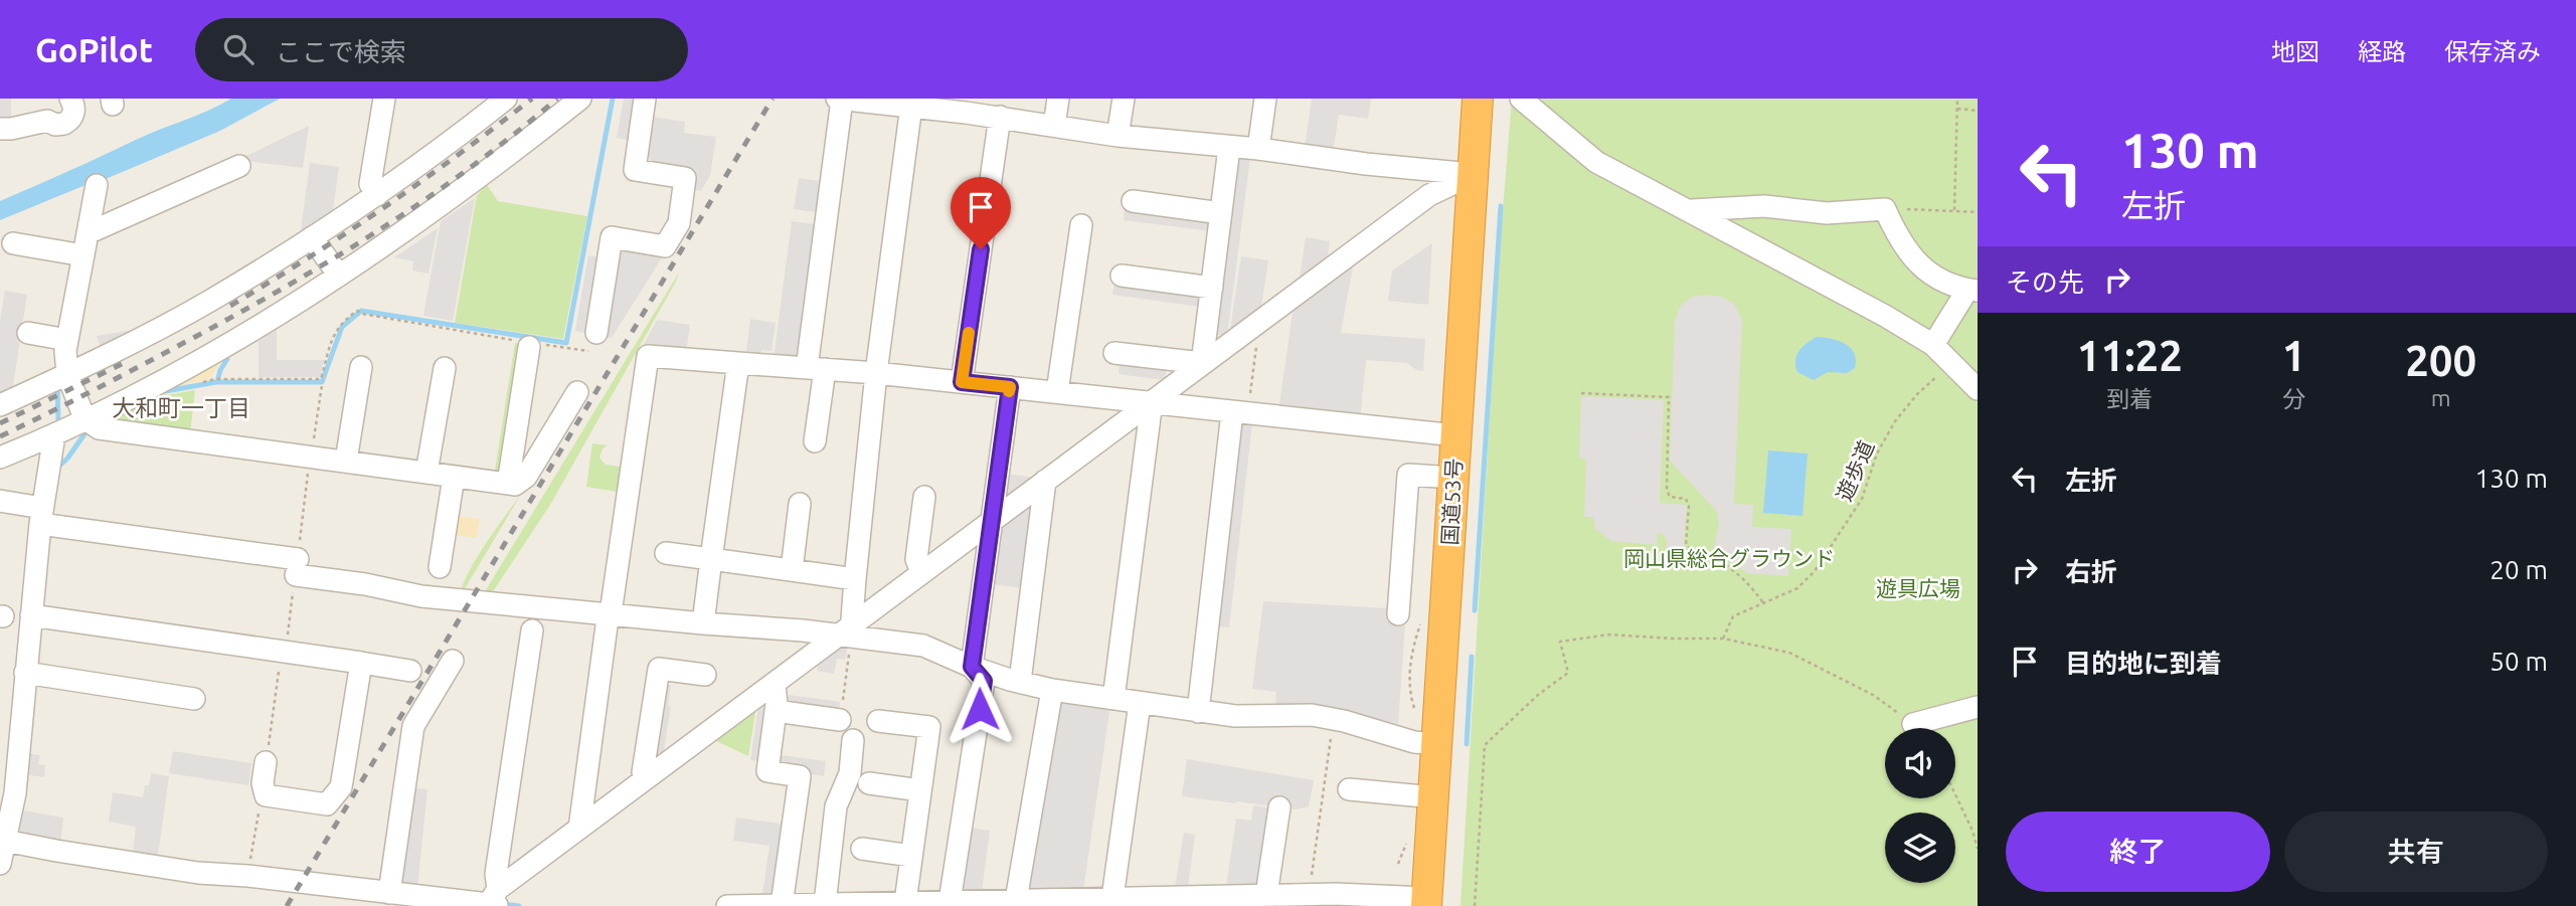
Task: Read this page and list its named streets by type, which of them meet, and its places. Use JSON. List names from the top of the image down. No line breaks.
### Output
{"streets":{"highway":["国道53号"],"path":["遊歩道"]},"districts":["大和町一丁目"],"parks":["岡山県総合グラウンド","遊具広場"],"page":{"header":"GoPilot","search":"ここで検索","nav":["地図","経路","保存済み"],"turn":["130 m","左折"],"then":"その先","eta":["11:22","到着","1","分","200","m"],"list":[{"name":"左折","value":"130 m"},{"name":"右折","value":"20 m"},{"name":"目的地に到着","value":"50 m"}],"buttons":["終了","共有"]}}
